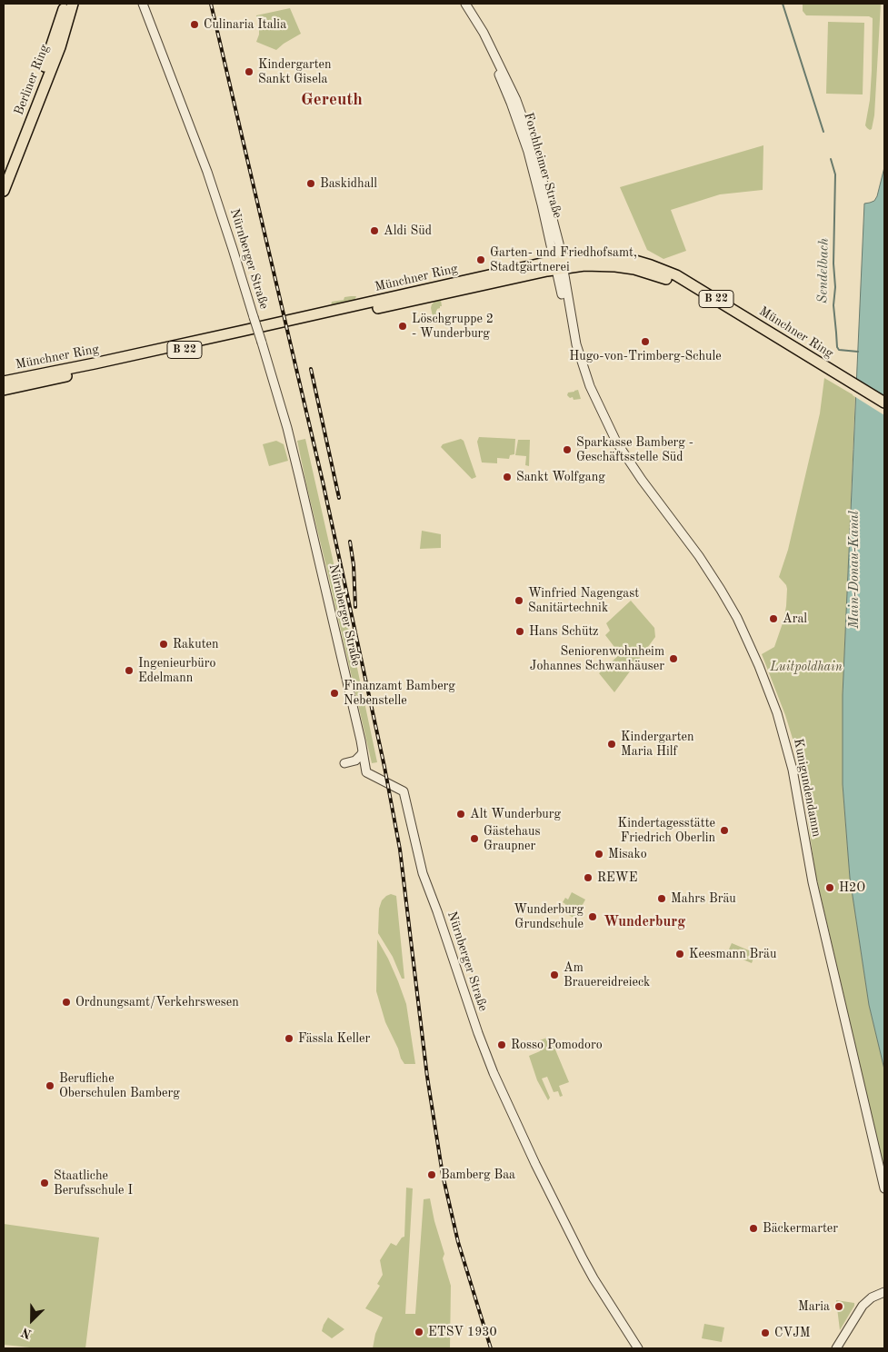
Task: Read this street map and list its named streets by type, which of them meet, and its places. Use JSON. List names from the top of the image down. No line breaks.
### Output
{"streets":{"main road":["Berliner Ring","Münchner Ring","B 22"],"street":["Forchheimer Straße","Nürnberger Straße","Kunigundendamm"]},"crossings":[["Forchheimer Straße","Münchner Ring"],["Forchheimer Straße","Kunigundendamm"]],"districts":["Gereuth","Wunderburg"],"water":["Sendelbach","Main-Donau-Kanal"],"parks":["Luitpoldhain"],"places":["Culinaria Italia","Kindergarten Sankt Gisela","Baskidhall","Aldi Süd","Garten- und Friedhofsamt, Stadtgärtnerei","Löschgruppe 2 - Wunderburg","Hugo-von-Trimberg-Schule","Sparkasse Bamberg - Geschäftsstelle Süd","Sankt Wolfgang","Winfried Nagengast Sanitärtechnik","Aral","Hans Schütz","Rakuten","Seniorenwohnheim Johannes Schwanhäuser","Ingenieurbüro Edelmann","Finanzamt Bamberg Nebenstelle","Kindergarten Maria Hilf","Alt Wunderburg","Kindertagesstätte Friedrich Oberlin","Gästehaus Graupner","Misako","REWE","H2O","Mahrs Bräu","Wunderburg Grundschule","Keesmann Bräu","Am Brauereidreieck","Ordnungsamt/Verkehrswesen","Fässla Keller","Rosso Pomodoro","Berufliche Oberschulen Bamberg","Bamberg Baa","Staatliche Berufsschule I","Bäckermarter","Maria","ETSV 1930","CVJM"],"north":"bottom left"}
